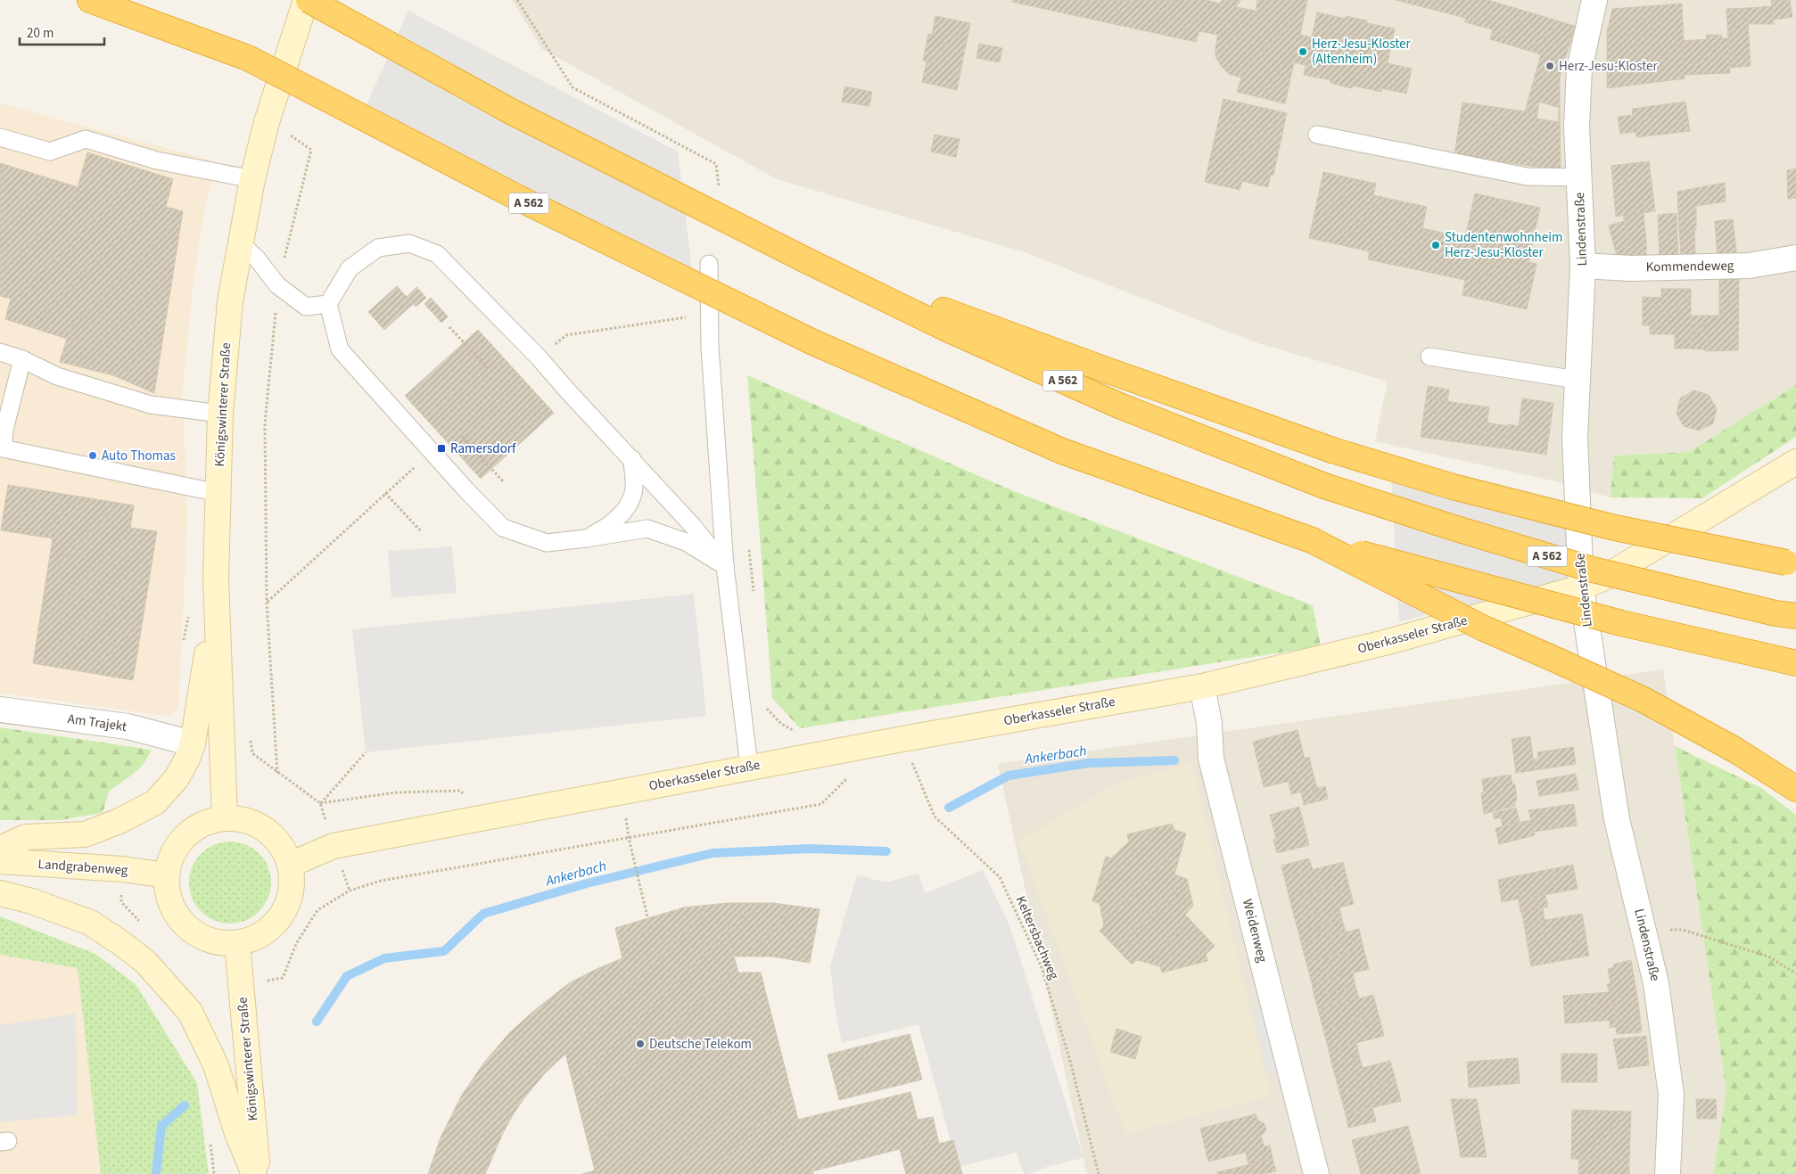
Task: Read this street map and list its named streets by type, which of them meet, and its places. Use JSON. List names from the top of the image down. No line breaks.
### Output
{"streets":{"highway":["A 562"],"main road":["Königswinterer Straße","Oberkasseler Straße","Landgrabenweg"],"street":["Lindenstraße","Kommendeweg","Am Trajekt","Weidenweg"],"path":["Keltersbachweg"]},"crossings":[["A 562","Königswinterer Straße"],["Lindenstraße","Kommendeweg"],["Lindenstraße","Oberkasseler Straße"],["Königswinterer Straße","Oberkasseler Straße"],["Königswinterer Straße","Landgrabenweg"],["Oberkasseler Straße","Landgrabenweg"],["Oberkasseler Straße","Weidenweg"],["Oberkasseler Straße","Keltersbachweg"]],"water":["Ankerbach"],"places":{"other":["Herz-Jesu-Kloster (Altenheim)","Herz-Jesu-Kloster","Studentenwohnheim Herz-Jesu-Kloster","Auto Thomas","Deutsche Telekom"],"transit":["Ramersdorf"]},"scale_bar":"20 m"}
